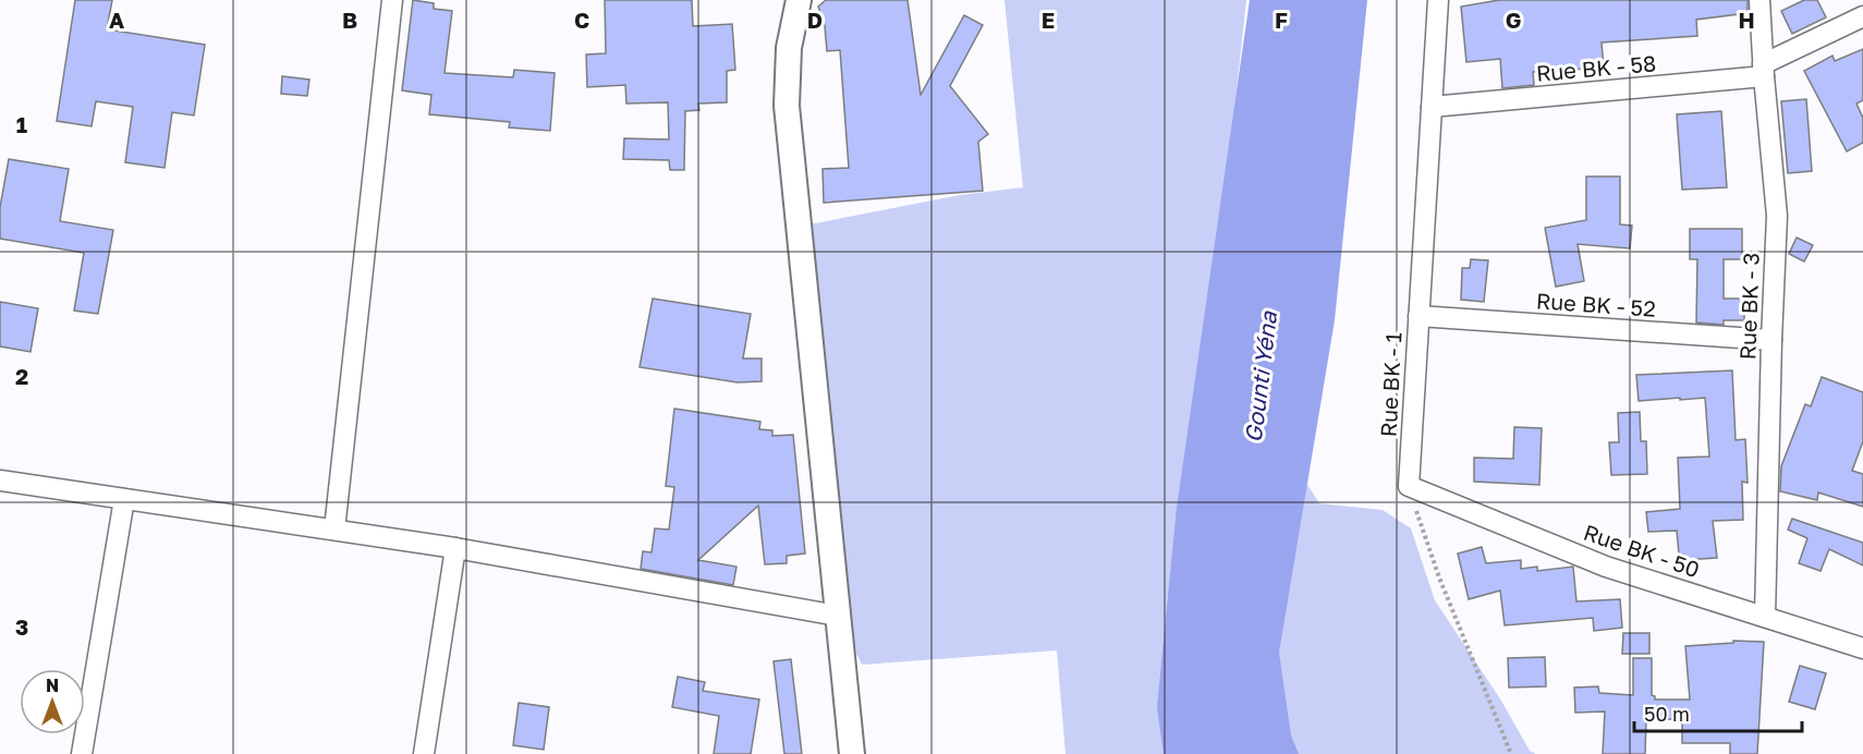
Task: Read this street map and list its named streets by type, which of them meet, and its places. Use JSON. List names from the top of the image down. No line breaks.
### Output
{"streets":{"street":["Rue BK - 58","Rue BK - 52","Rue BK - 3","Rue BK - 1","Rue BK - 50"]},"crossings":[["Rue BK - 58","Rue BK - 3"],["Rue BK - 58","Rue BK - 1"],["Rue BK - 52","Rue BK - 3"],["Rue BK - 52","Rue BK - 1"],["Rue BK - 3","Rue BK - 50"],["Rue BK - 1","Rue BK - 50"]],"water":["Gounti Yéna"],"scale_bar":"50 m","north":"top","grid":{"columns":["A","B","C","D","E","F","G","H"],"rows":["1","2","3"]}}
